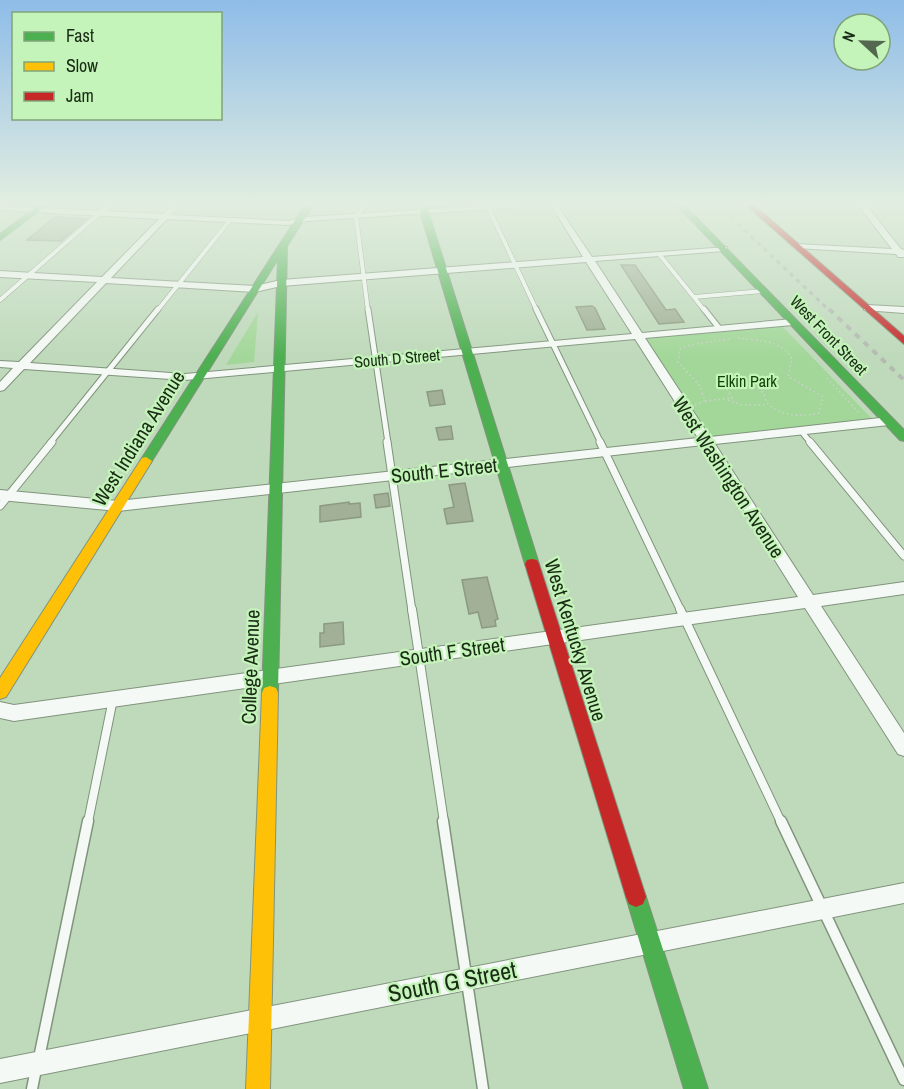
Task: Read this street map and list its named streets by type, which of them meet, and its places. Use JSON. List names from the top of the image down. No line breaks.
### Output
{"streets":{"street":["West Front Street","South D Street","West Indiana Avenue","South E Street","West Washington Avenue","West Kentucky Avenue","South F Street","College Avenue","South G Street"]},"crossings":[["West Front Street","South D Street"],["West Front Street","South E Street"],["South D Street","West Indiana Avenue"],["South D Street","West Washington Avenue"],["South D Street","West Kentucky Avenue"],["South D Street","College Avenue"],["West Indiana Avenue","South E Street"],["South E Street","West Washington Avenue"],["South E Street","West Kentucky Avenue"],["South E Street","College Avenue"],["West Washington Avenue","South F Street"],["West Kentucky Avenue","South F Street"],["West Kentucky Avenue","South G Street"],["South F Street","College Avenue"],["College Avenue","South G Street"]],"parks":["Elkin Park"],"legend":["Fast","Slow","Jam"],"north":"left"}
